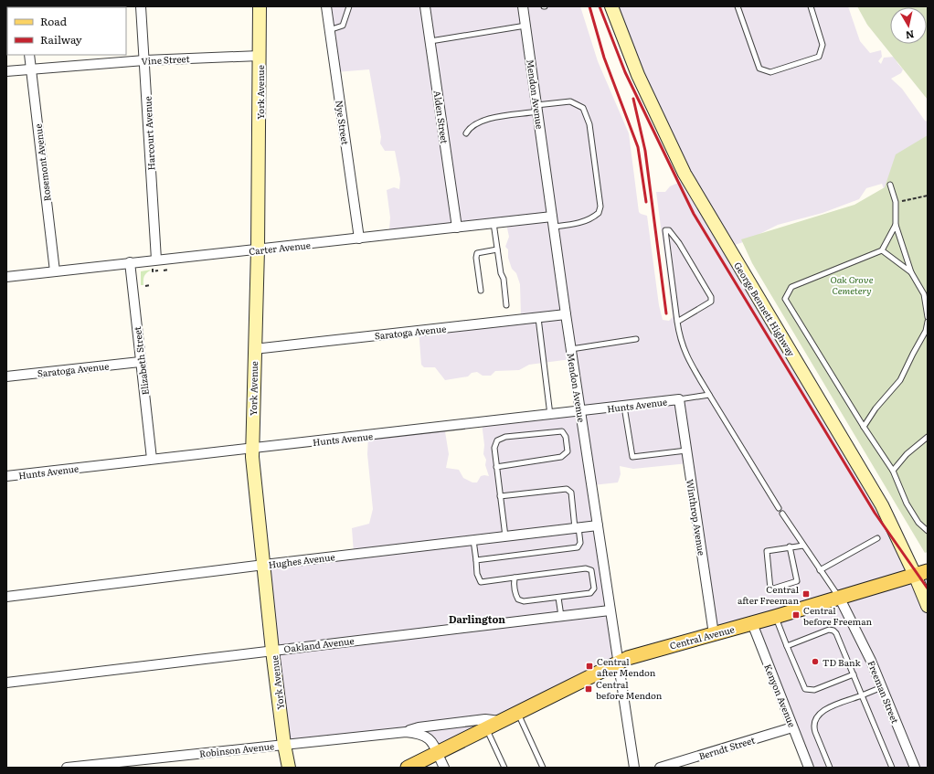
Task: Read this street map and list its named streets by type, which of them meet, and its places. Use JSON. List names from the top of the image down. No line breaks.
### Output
{"streets":{"main road":["Central Avenue"],"street":["Vine Street","York Avenue","Mendon Avenue","Alden Street","Nye Street","Harcourt Avenue","Rosemont Avenue","Carter Avenue","George Bennett Highway","Saratoga Avenue","Elizabeth Street","Hunts Avenue","Winthrop Avenue","Hughes Avenue","Oakland Avenue","Freeman Street","Kenyon Avenue","Berndt Street","Robinson Avenue"]},"crossings":[["Vine Street","York Avenue"],["Vine Street","Harcourt Avenue"],["Vine Street","Rosemont Avenue"],["York Avenue","Carter Avenue"],["York Avenue","Saratoga Avenue"],["York Avenue","Hunts Avenue"],["York Avenue","Hughes Avenue"],["York Avenue","Oakland Avenue"],["York Avenue","Robinson Avenue"],["Mendon Avenue","Carter Avenue"],["Mendon Avenue","Saratoga Avenue"],["Mendon Avenue","Hunts Avenue"],["Mendon Avenue","Hughes Avenue"],["Mendon Avenue","Central Avenue"],["Mendon Avenue","Oakland Avenue"],["Alden Street","Carter Avenue"],["Nye Street","Carter Avenue"],["Harcourt Avenue","Carter Avenue"],["Rosemont Avenue","Carter Avenue"],["Carter Avenue","Elizabeth Street"],["George Bennett Highway","Central Avenue"],["Saratoga Avenue","Elizabeth Street"],["Elizabeth Street","Hunts Avenue"],["Hunts Avenue","Winthrop Avenue"],["Winthrop Avenue","Central Avenue"],["Central Avenue","Freeman Street"],["Central Avenue","Kenyon Avenue"],["Central Avenue","Robinson Avenue"],["Kenyon Avenue","Berndt Street"]],"districts":["Darlington"],"parks":["Oak Grove Cemetery"],"places":{"transit":["Central after Freeman","Central before Freeman","Central after Mendon","Central before Mendon"],"other":["TD Bank"]},"legend":["Road","Railway"],"north":"bottom"}
